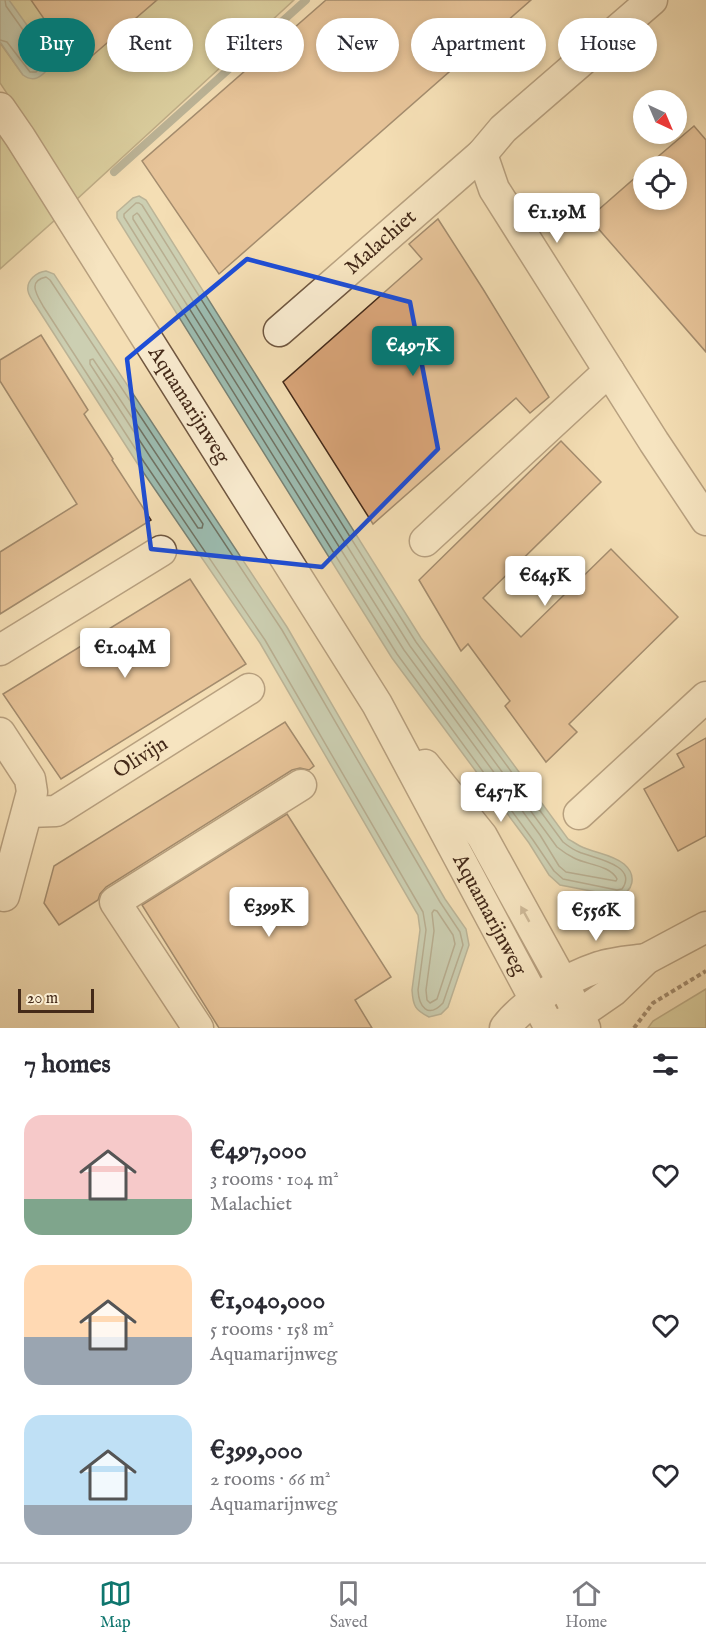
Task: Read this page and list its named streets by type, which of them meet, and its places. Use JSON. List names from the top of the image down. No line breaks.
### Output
{"streets":{"street":["Malachiet","Aquamarijnweg","Olivijn"]},"scale_bar":"20 m","north":"bottom right","page":{"chip":["Buy","Rent","Filters","New","Apartment","House"],"price":["€1.19M","€497K","€645K","€1.04M","€457K","€399K","€556K"],"scale":"20 m","heading":"7 homes","list":[{"name":"€497,000","note":"3 rooms · 104 m² · Malachiet"},{"name":"€1,040,000","note":"5 rooms · 158 m² · Aquamarijnweg"},{"name":"€399,000","note":"2 rooms · 66 m² · Aquamarijnweg"}],"tabs":["Map","Saved","Home"]}}
